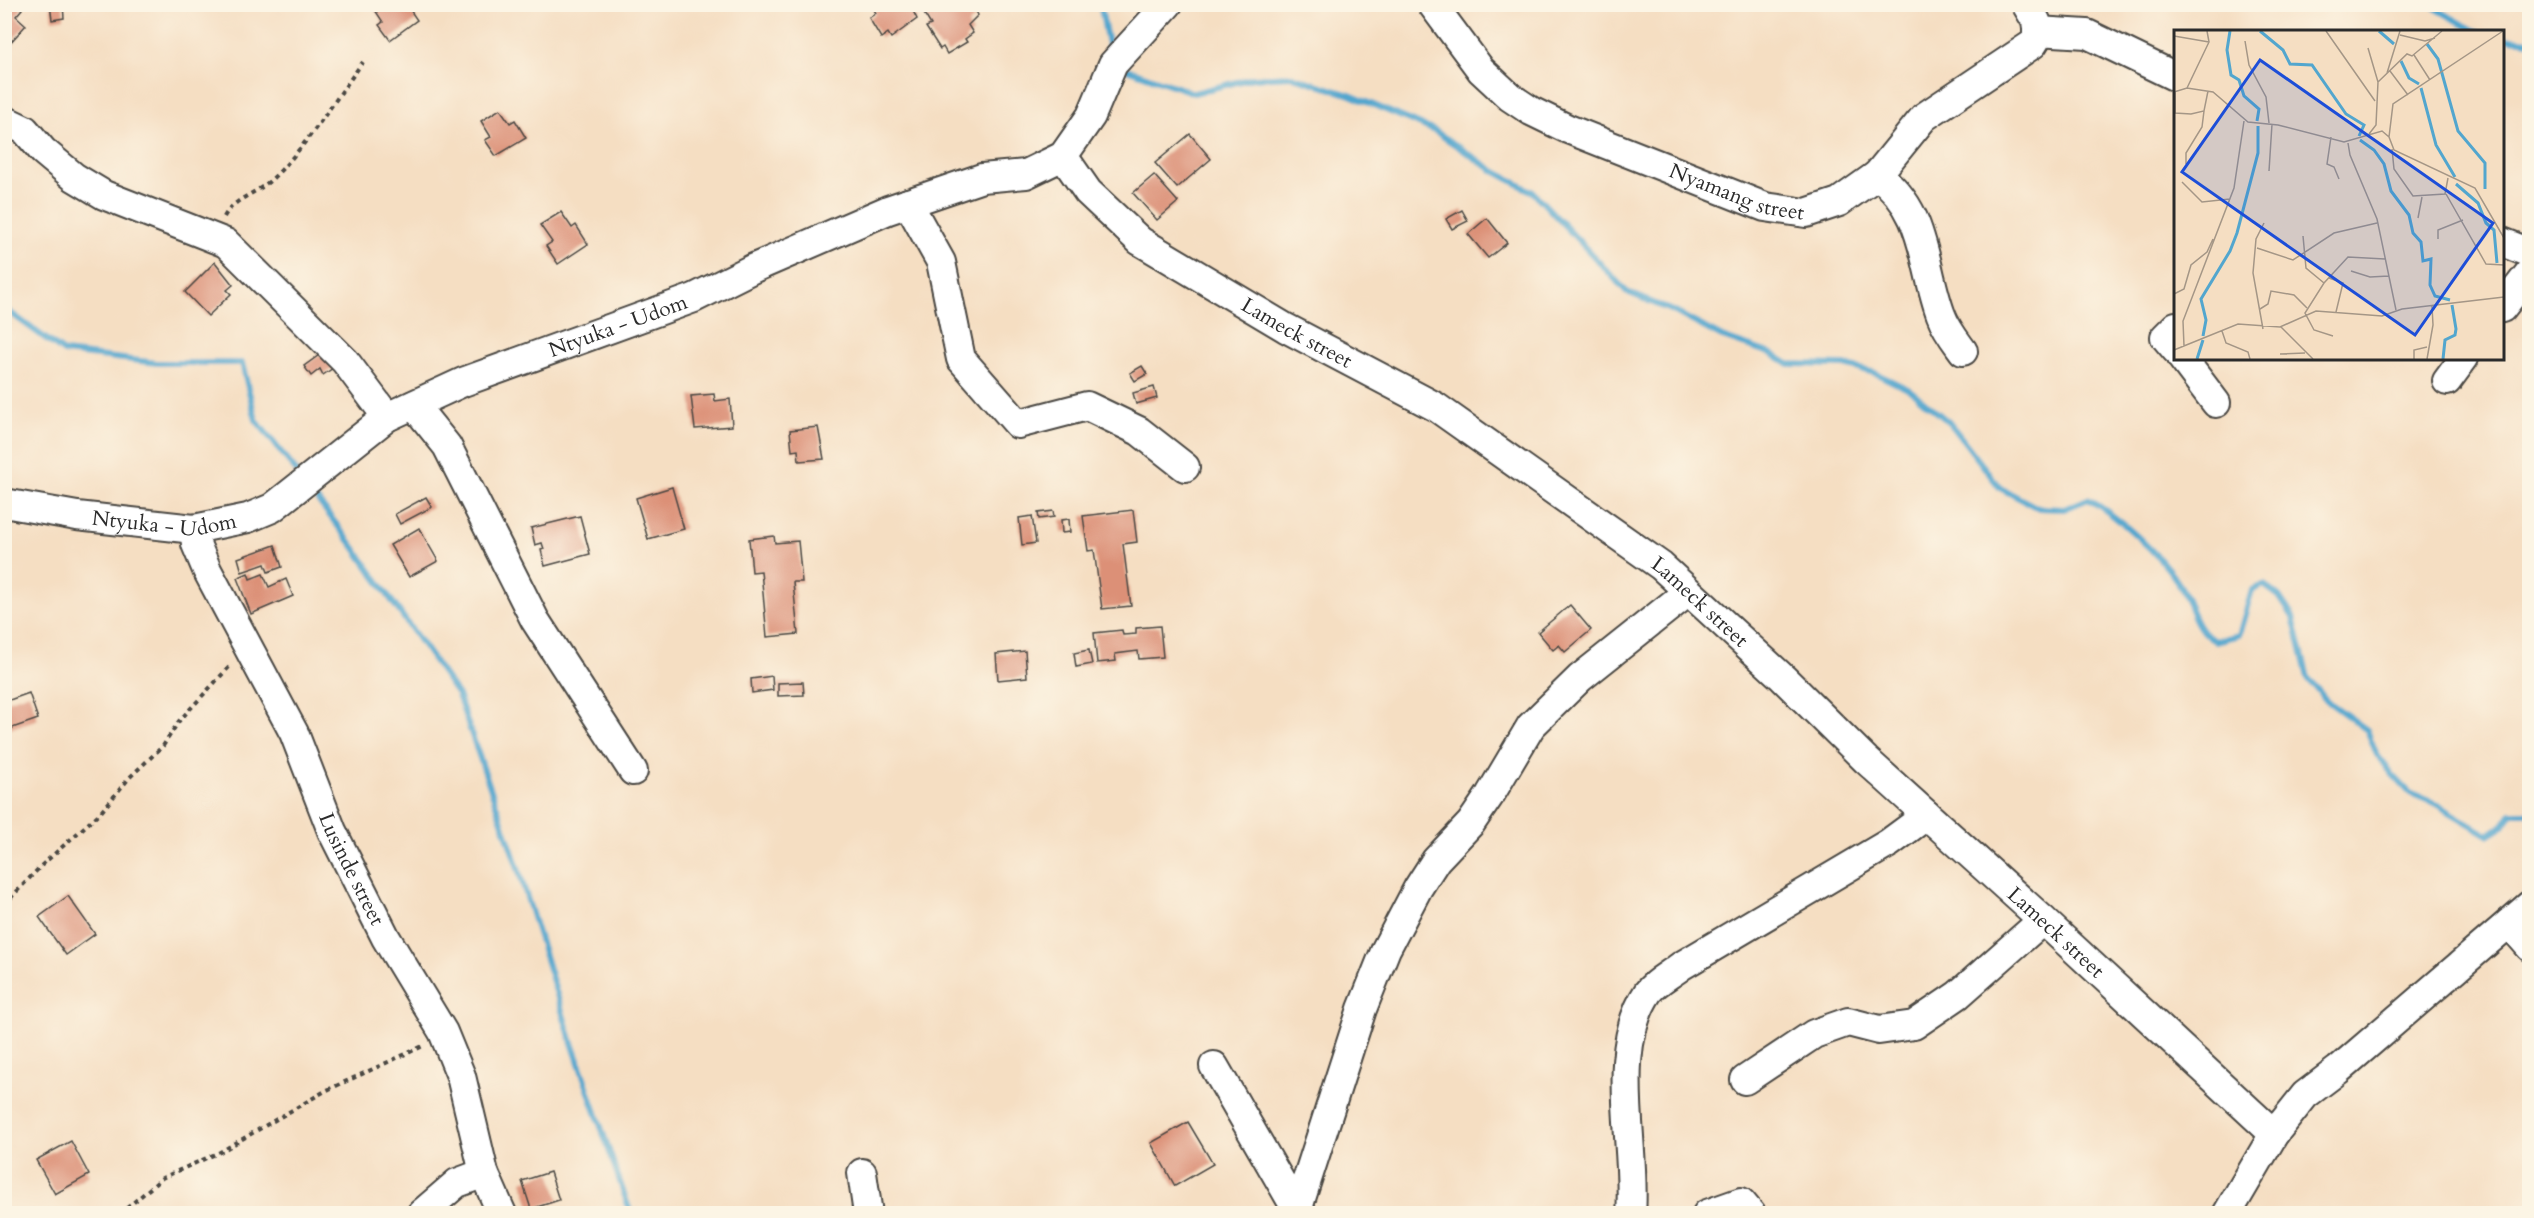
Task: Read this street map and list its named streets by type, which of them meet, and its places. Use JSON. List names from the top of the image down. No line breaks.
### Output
{"streets":{"street":["Nyamang street","Ntyuka - Udom","Lameck street","Lusinde street"]},"crossings":[["Ntyuka - Udom","Lameck street"],["Ntyuka - Udom","Lusinde street"]]}
